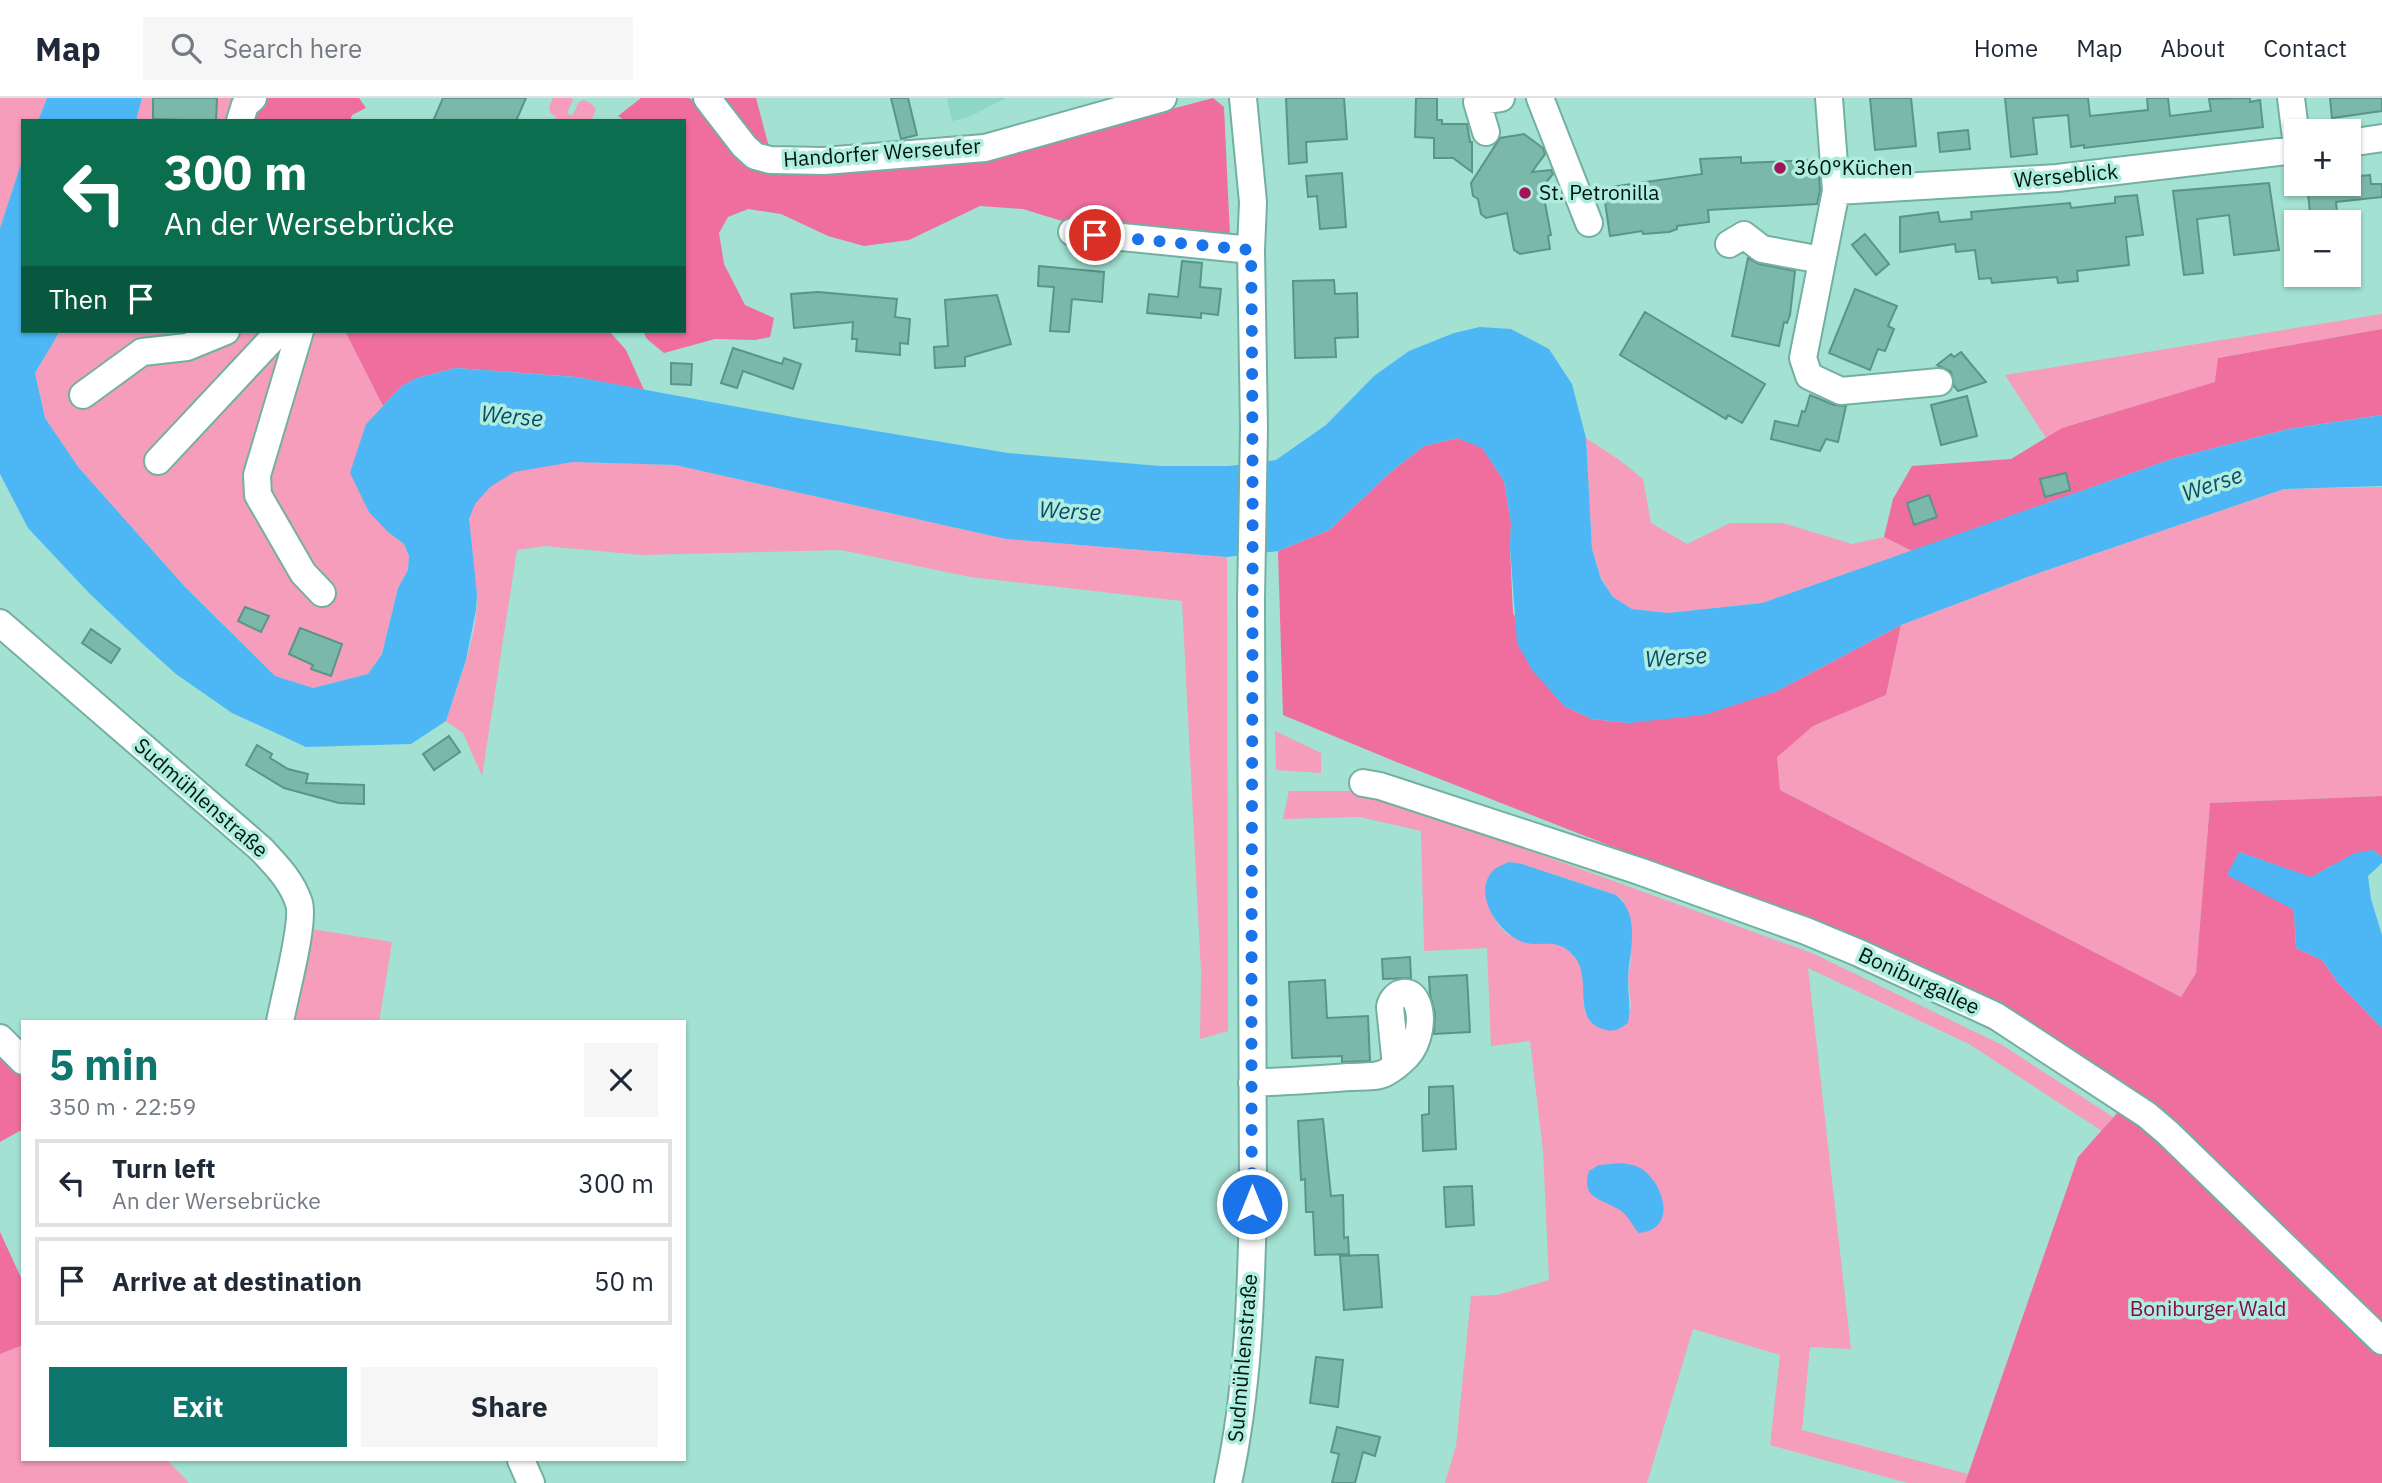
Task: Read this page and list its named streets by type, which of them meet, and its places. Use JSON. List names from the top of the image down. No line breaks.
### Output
{"streets":{"street":["Handorfer Werseufer","Werseblick","Sudmühlenstraße","Boniburgallee"]},"water":["Werse"],"parks":["Boniburger Wald"],"places":["360°Küchen","St. Petronilla"],"page":{"header":"Map","search":"Search here","nav":["Home","Map","About","Contact"],"map_buttons":["+","−"],"turn":["300 m","An der Wersebrücke"],"then":"Then","heading":["5 min","350 m · 22:59"],"list":[{"name":"Turn left","note":"An der Wersebrücke","value":"300 m"},{"name":"Arrive at destination","value":"50 m"}],"buttons":["Exit","Share"]}}
